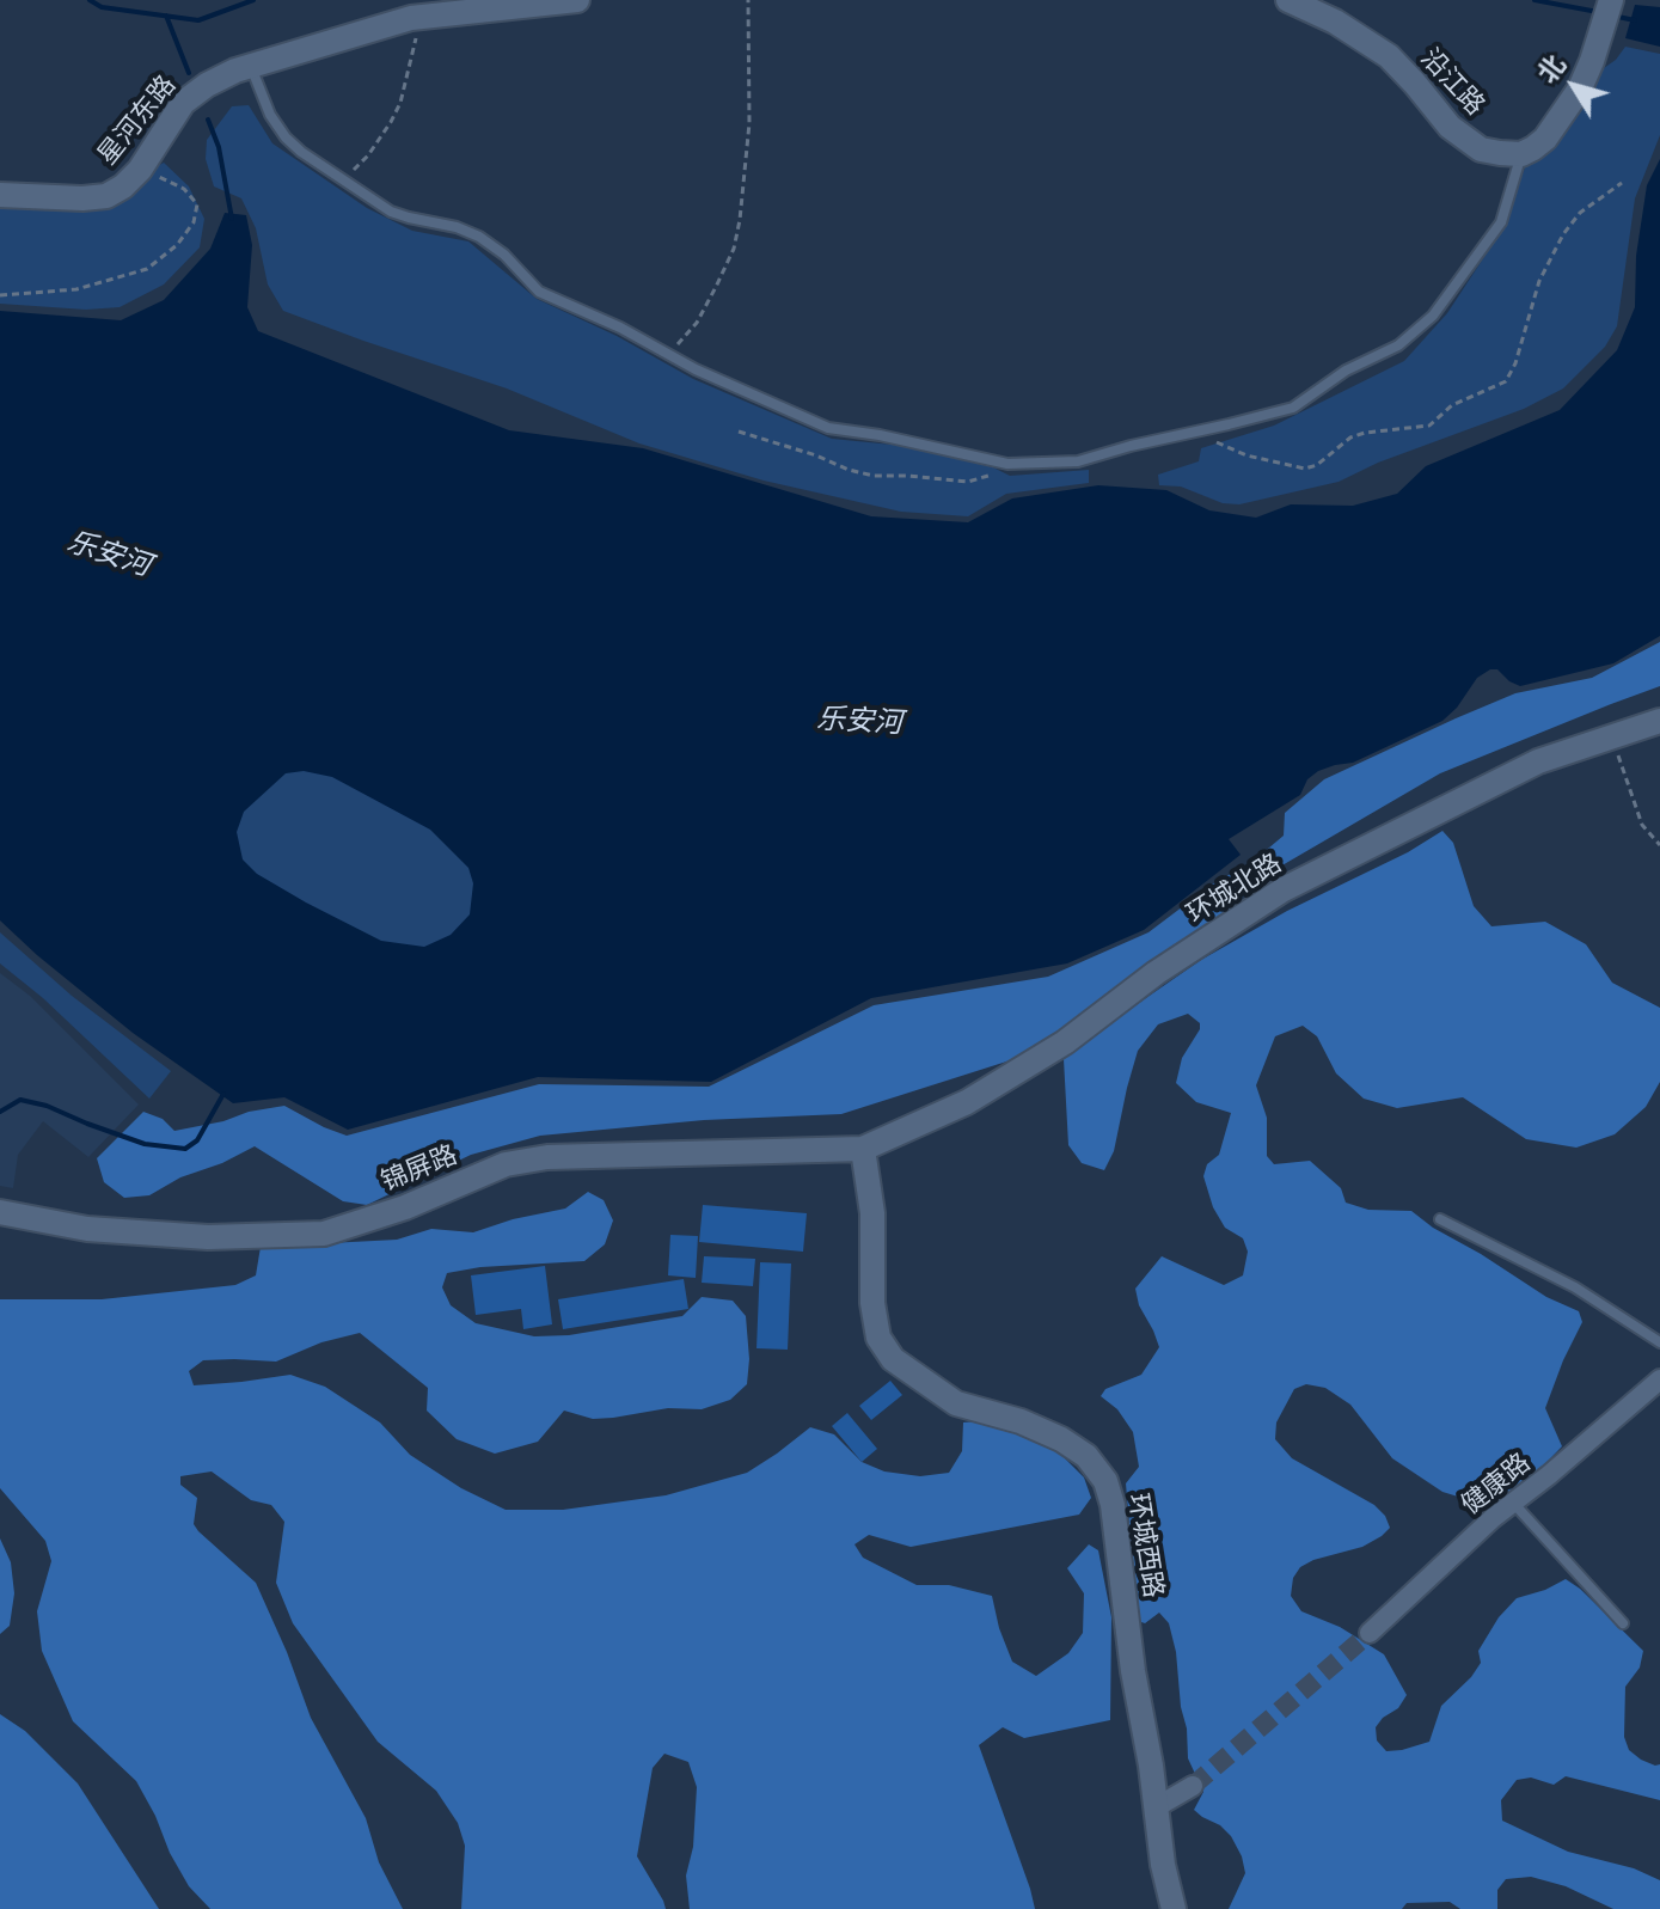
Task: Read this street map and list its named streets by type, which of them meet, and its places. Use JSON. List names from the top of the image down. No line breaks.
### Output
{"streets":{"street":["沿江路","星河东路","环城北路","锦屏路","健康路","环城西路"]},"crossings":[["环城北路","锦屏路"],["环城北路","环城西路"],["锦屏路","环城西路"]],"water":["乐安河"],"north":"top left"}
